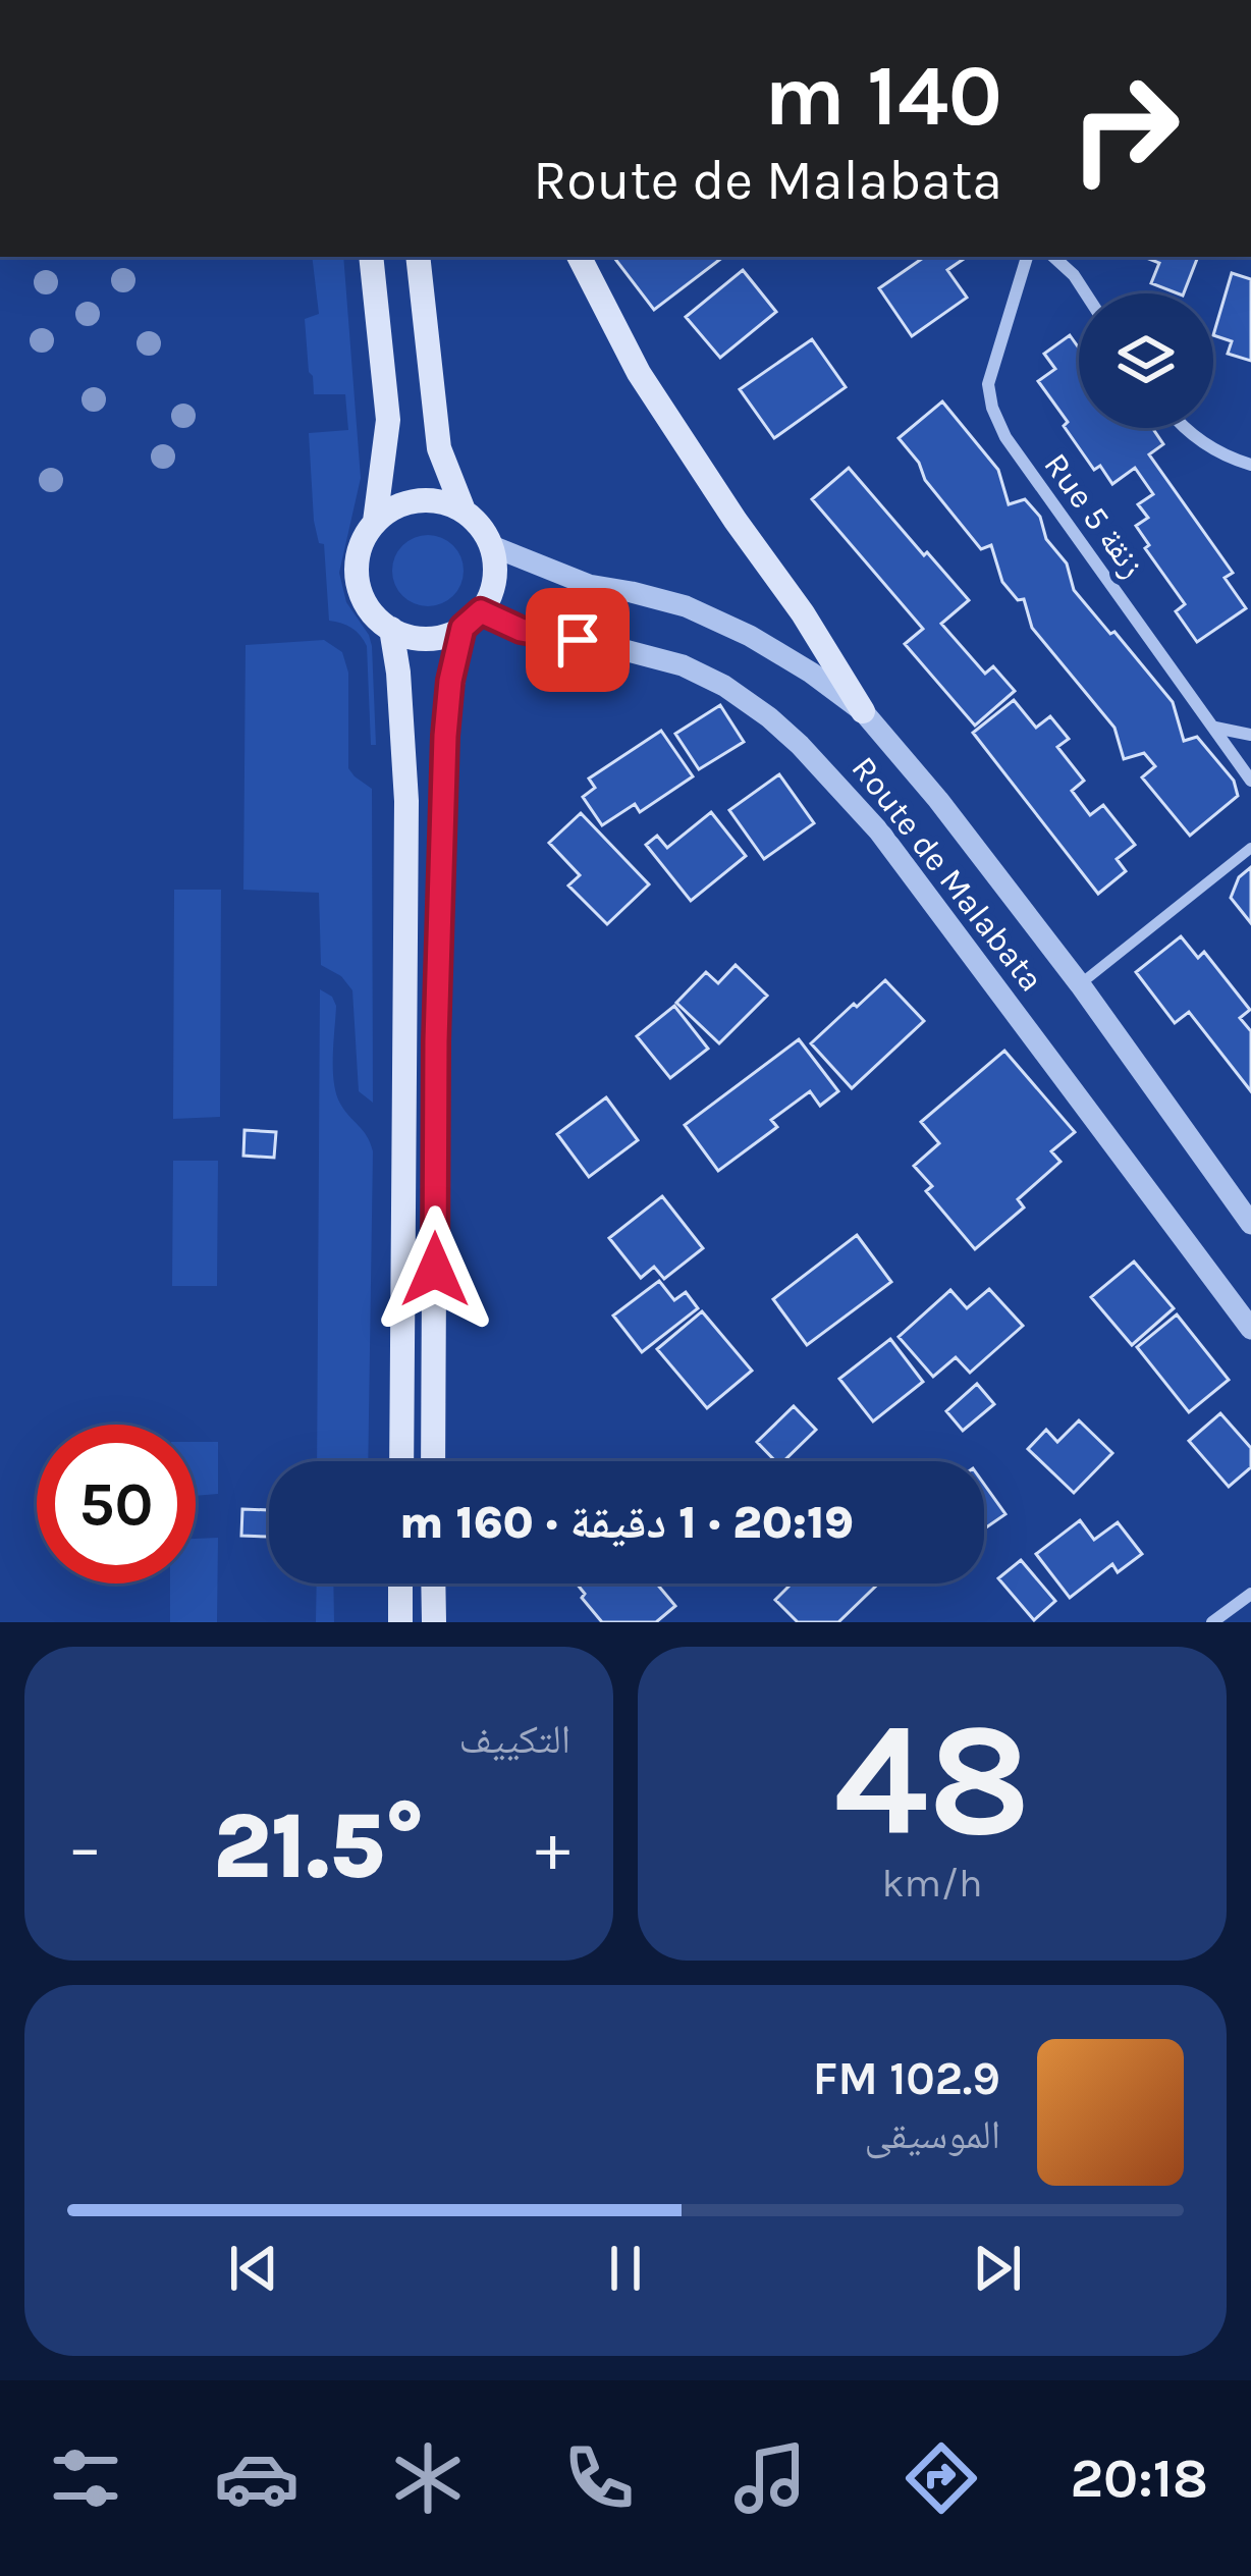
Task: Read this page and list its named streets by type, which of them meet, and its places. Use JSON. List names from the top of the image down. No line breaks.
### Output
{"streets":{"street":["Rue 5 زنقة","Route de Malabata"]},"page":{"turn":["140 m","Route de Malabata"],"limit":"50","trip":"20:19 · 1 دقيقة · 160 m","tile":[["48","km/h"],"التكييف"],"heat":["−","21.5°","+"],"song":["102.9 FM","الموسيقى"],"tabs":"20:18"}}
